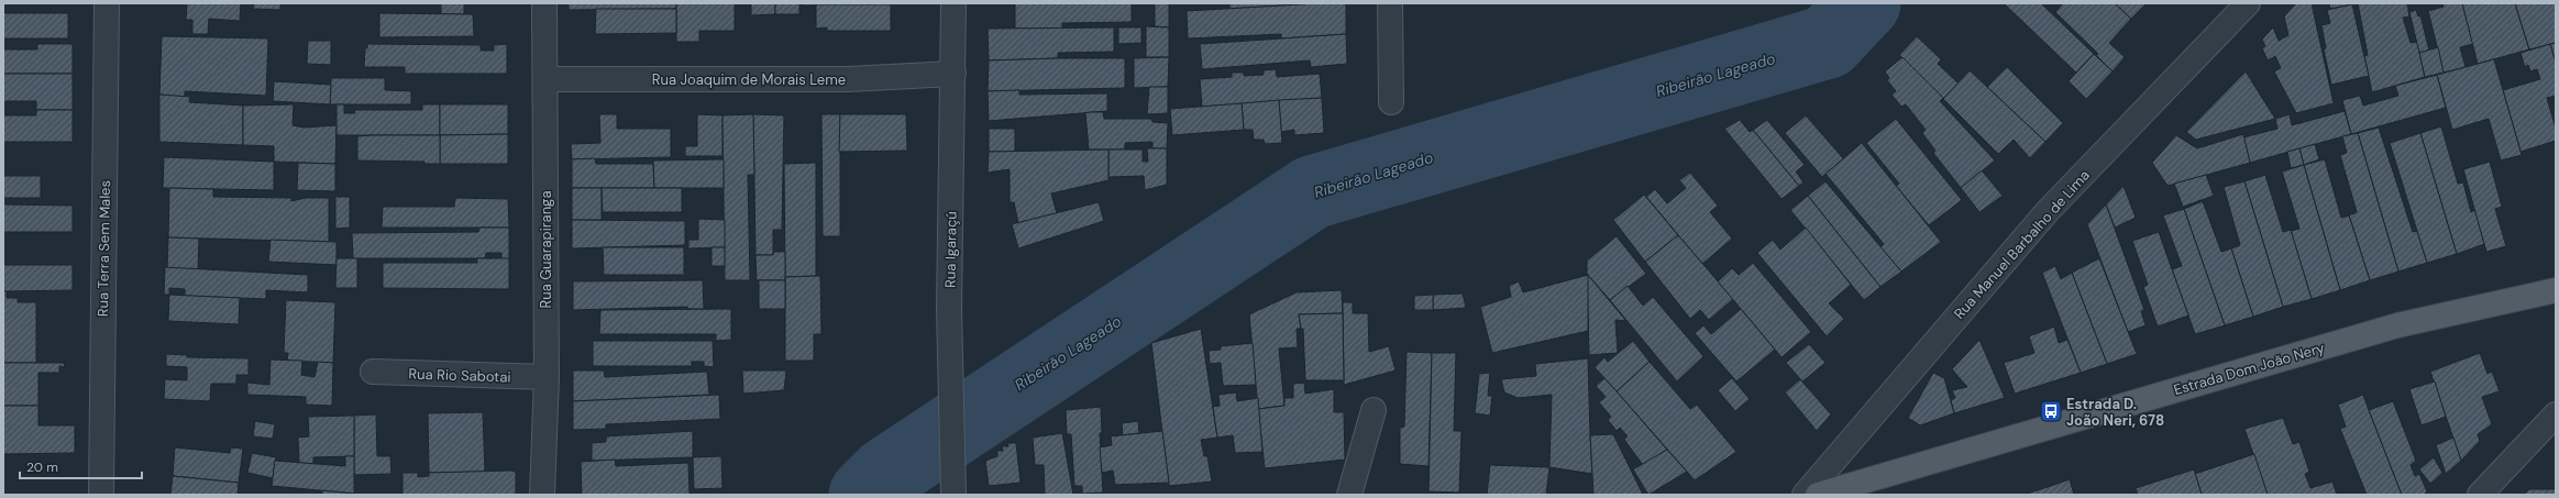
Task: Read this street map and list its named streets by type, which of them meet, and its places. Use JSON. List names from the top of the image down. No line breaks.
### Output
{"streets":{"main road":["Estrada Dom João Nery"],"street":["Rua Joaquim de Morais Leme","Rua Manuel Barbalho de Lima","Rua Terra Sem Males","Rua Guarapiranga","Rua Igaraçú","Rua Rio Sabotai"]},"crossings":[["Rua Joaquim de Morais Leme","Rua Guarapiranga"],["Rua Joaquim de Morais Leme","Rua Igaraçú"],["Rua Guarapiranga","Rua Rio Sabotai"]],"water":["Ribeirão Lageado"],"places":{"bus stop":["Estrada D. João Neri, 678"]},"scale_bar":"20 m"}
